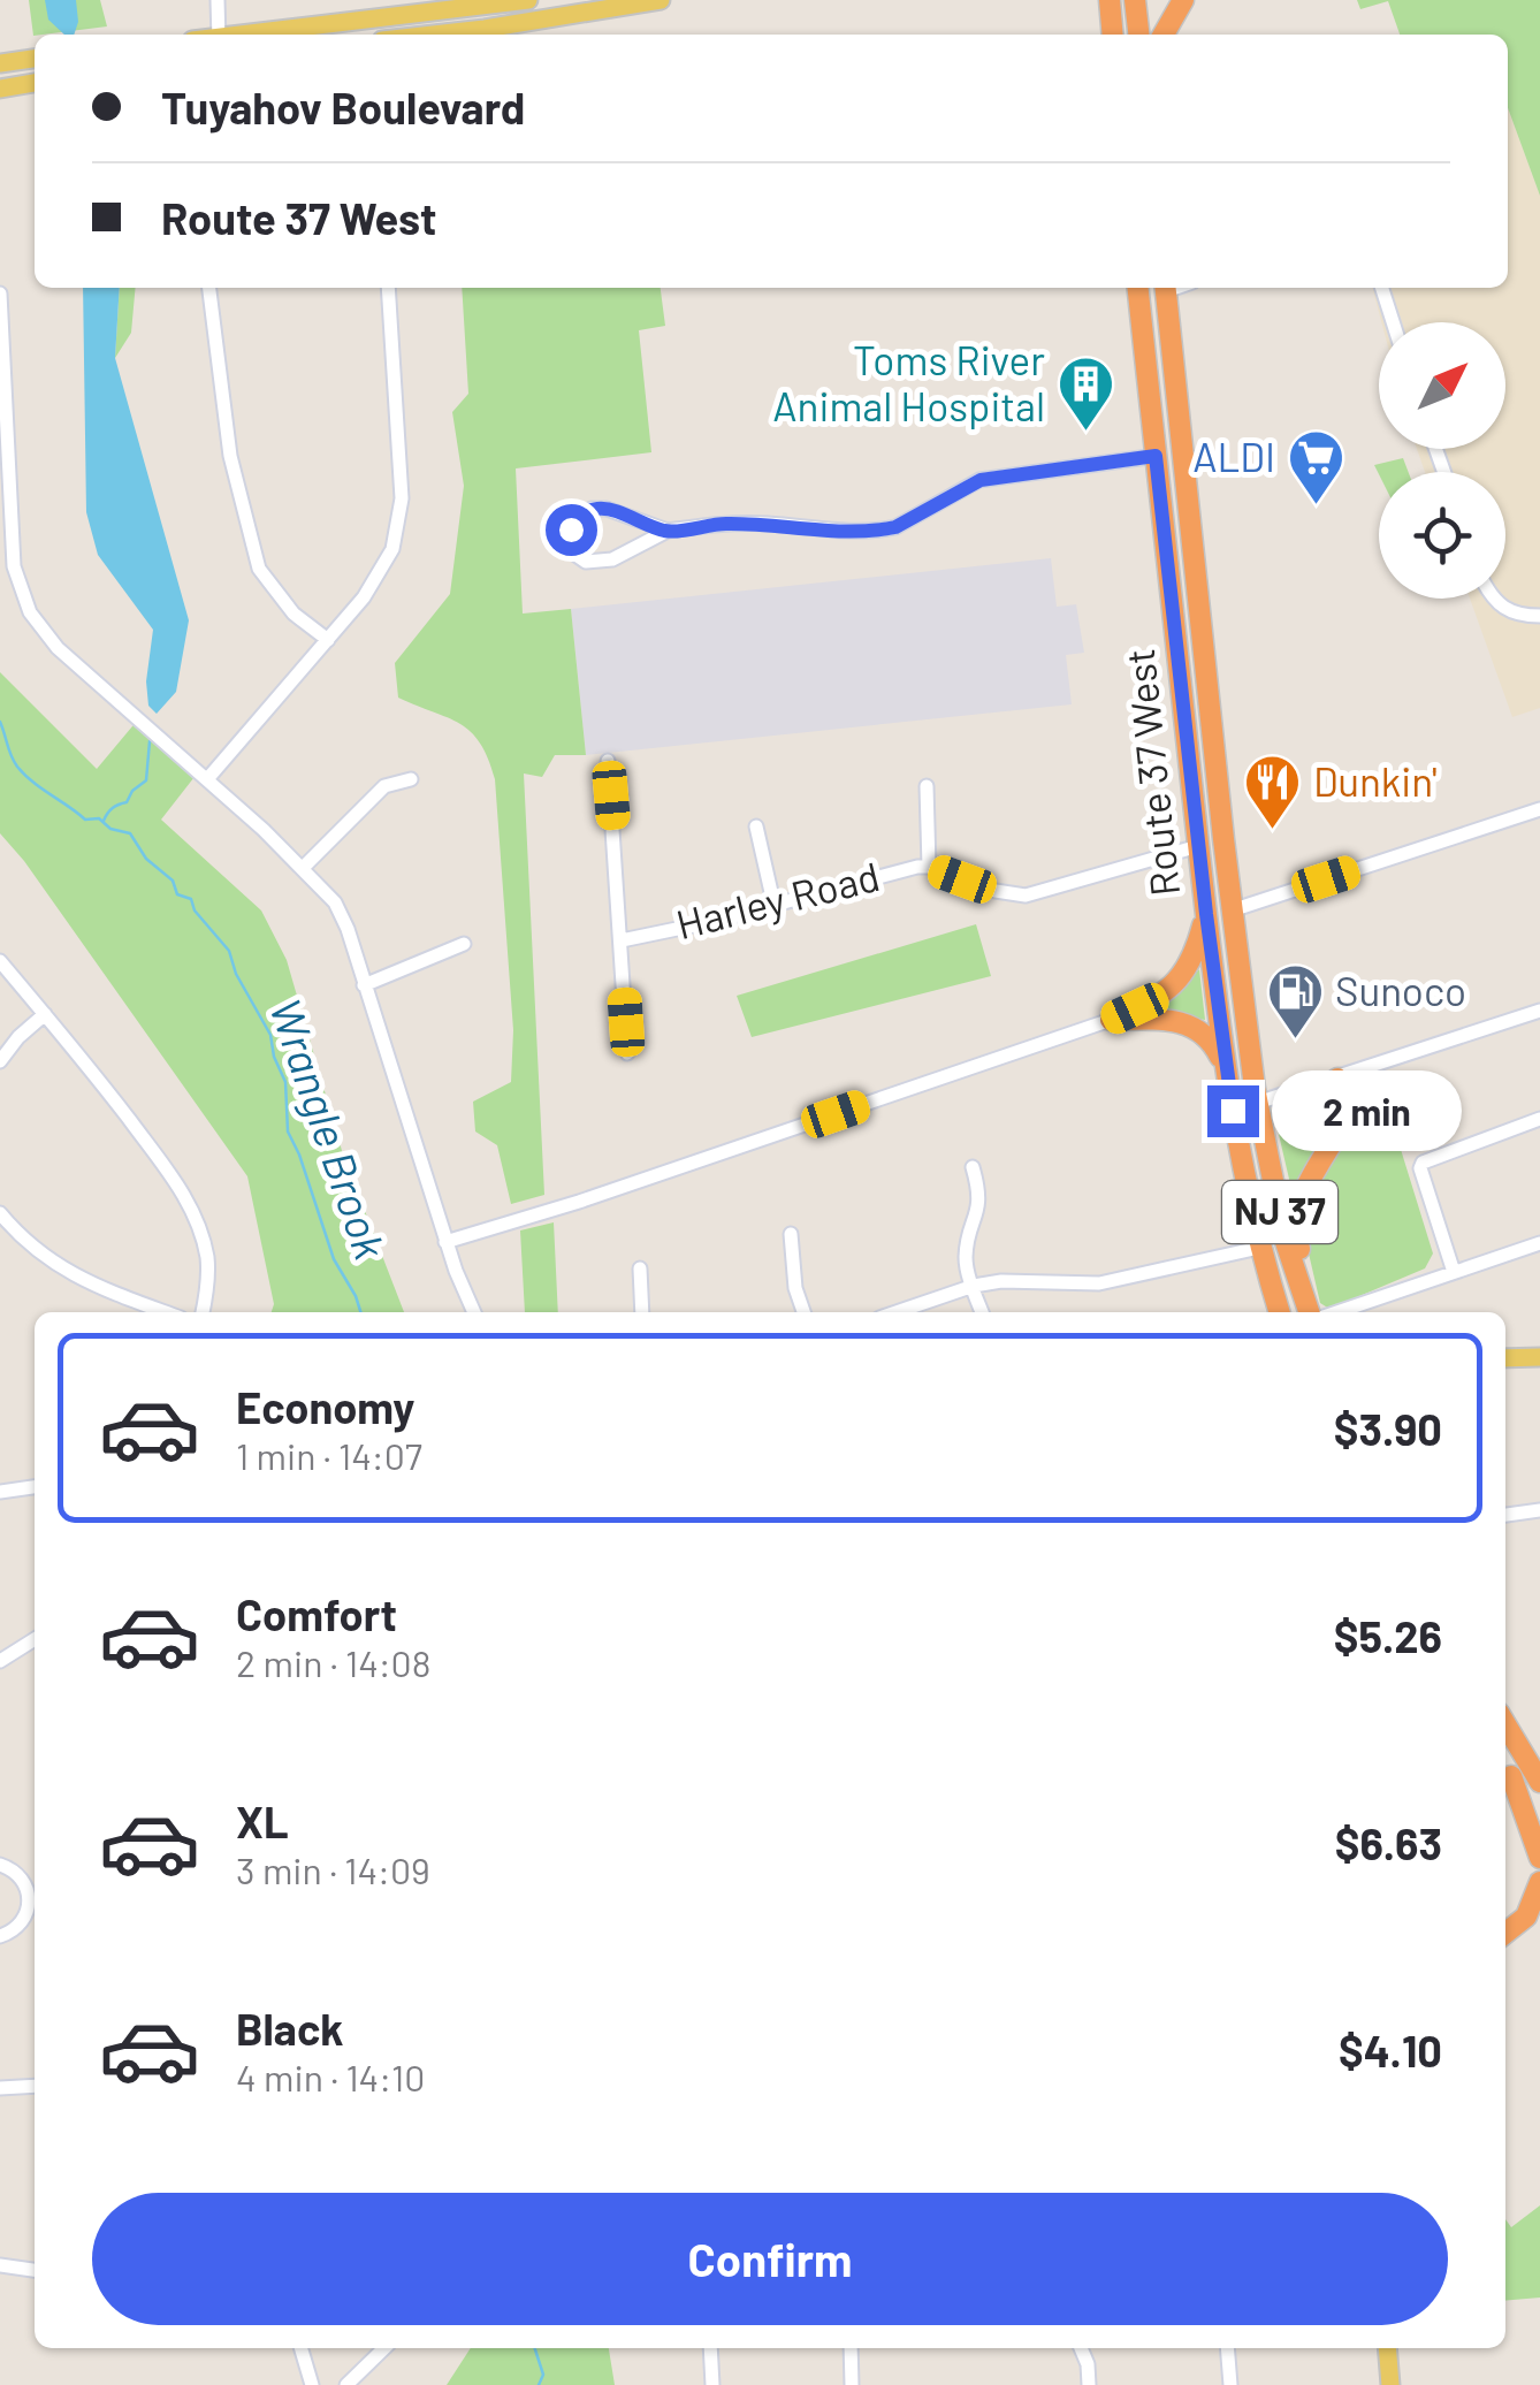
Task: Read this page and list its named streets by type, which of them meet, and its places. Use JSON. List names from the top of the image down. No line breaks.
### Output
{"streets":{"highway":["Route 37 West","NJ 37"],"street":["Harley Road"]},"crossings":[["Route 37 West","Harley Road"]],"water":["Wrangle Brook"],"places":{"building":["Toms River Animal Hospital"],"supermarket":["ALDI"],"restaurant":["Dunkin'"],"fuel station":["Sunoco"]},"north":"top right","page":{"banner":["Tuyahov Boulevard","Route 37 West"],"bubble":"2 min","list":[{"name":"Economy","note":"1 min · 14:07","value":"$3.90"},{"name":"Comfort","note":"2 min · 14:08","value":"$5.26"},{"name":"XL","note":"3 min · 14:09","value":"$6.63"},{"name":"Black","note":"4 min · 14:10","value":"$4.10"}],"buttons":"Confirm"}}
